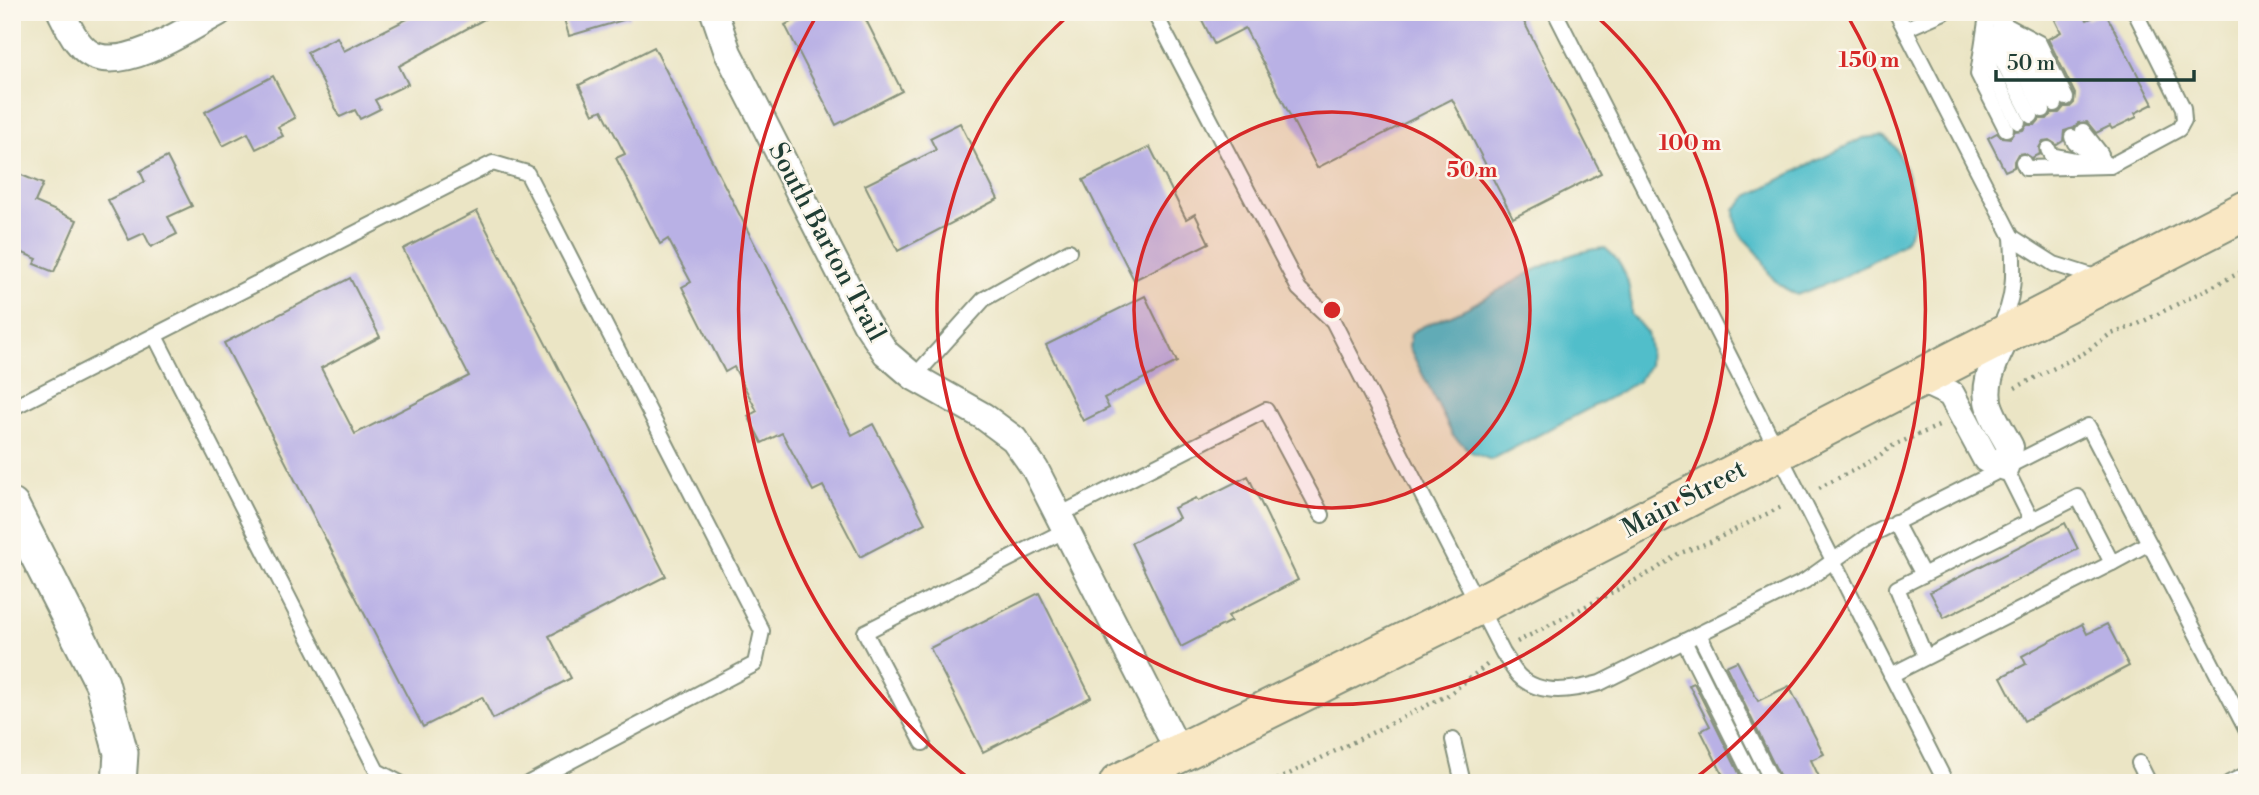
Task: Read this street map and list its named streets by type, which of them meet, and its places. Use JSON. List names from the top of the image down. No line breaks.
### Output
{"streets":{"main road":["Main Street"],"street":["South Barton Trail"]},"crossings":[["South Barton Trail","Main Street"]],"scale_bar":"50 m","rings":["150 m","100 m","50 m"]}
